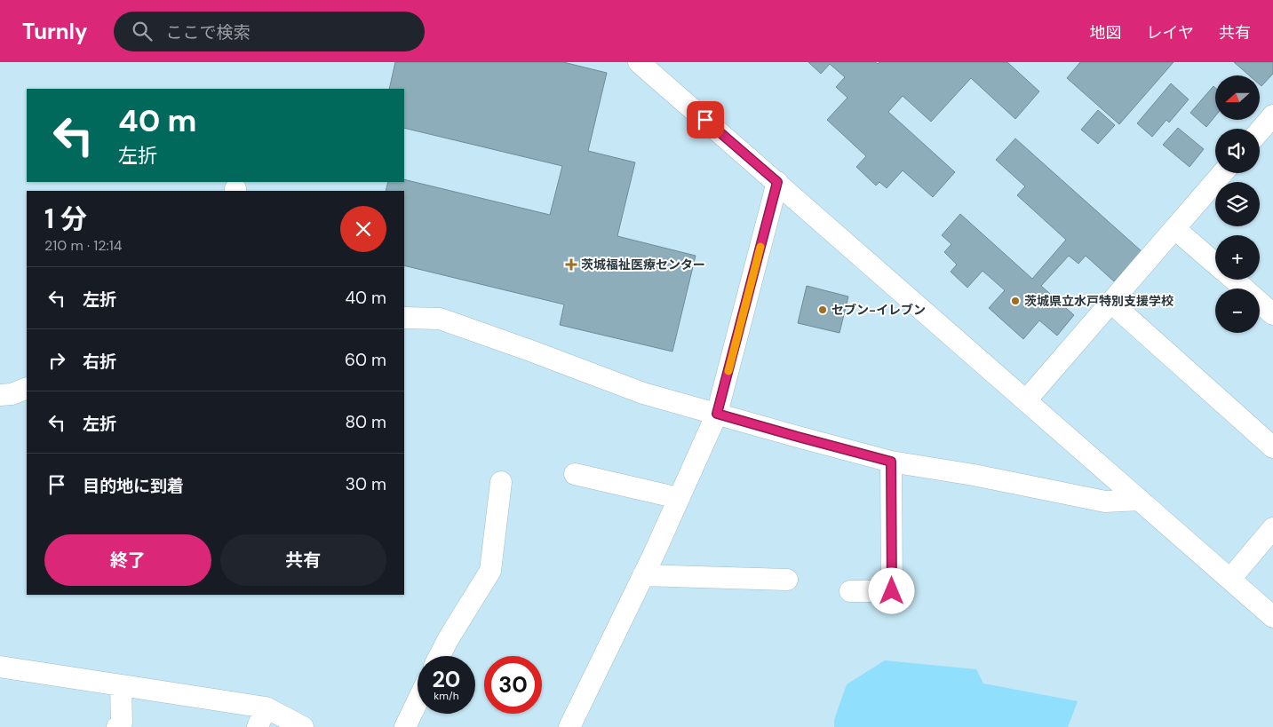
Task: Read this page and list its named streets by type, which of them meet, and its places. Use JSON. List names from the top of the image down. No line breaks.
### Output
{"places":{"health":["茨城福祉医療センター"],"other":["茨城県立水戸特別支援学校","セブン-イレブン"]},"north":"left","page":{"header":"Turnly","search":"ここで検索","nav":["地図","レイヤ","共有"],"map_buttons":["+","−"],"turn":["40 m","左折"],"heading":["1 分","210 m · 12:14"],"list":[{"name":"左折","value":"40 m"},{"name":"右折","value":"60 m"},{"name":"左折","value":"80 m"},{"name":"目的地に到着","value":"30 m"}],"buttons":["終了","共有"],"speed":"20 km/h","limit":"30"}}
